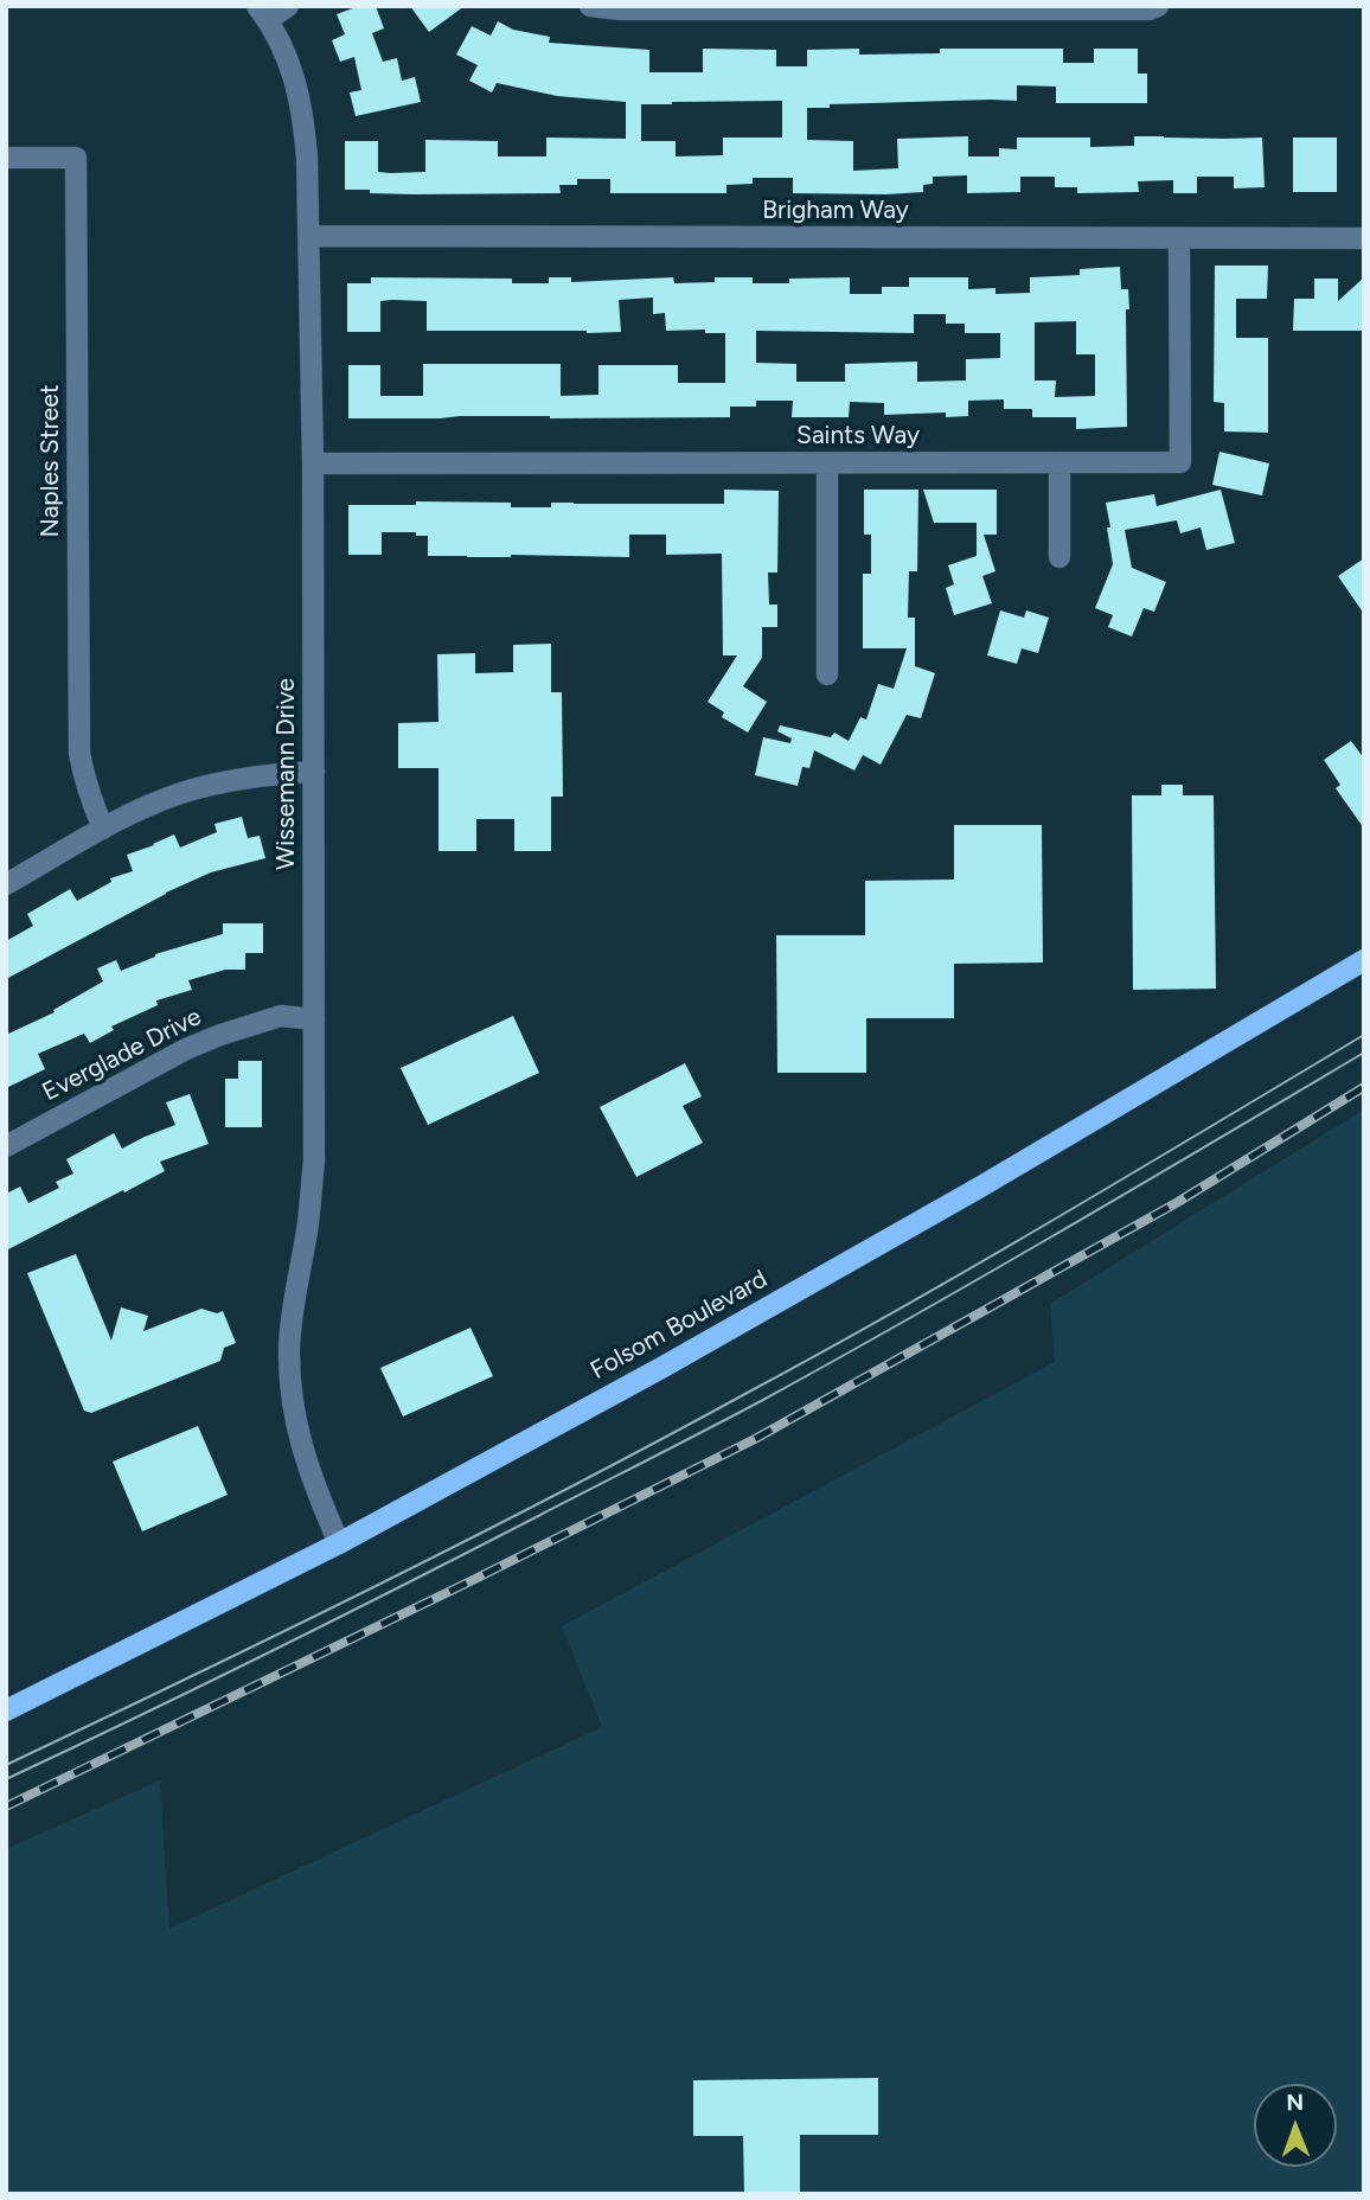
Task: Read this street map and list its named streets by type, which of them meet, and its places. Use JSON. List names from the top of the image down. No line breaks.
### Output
{"streets":{"main road":["Folsom Boulevard"],"street":["Brigham Way","Saints Way","Naples Street","Wissemann Drive","Everglade Drive"]},"crossings":[["Brigham Way","Saints Way"],["Brigham Way","Wissemann Drive"],["Saints Way","Wissemann Drive"],["Wissemann Drive","Everglade Drive"],["Wissemann Drive","Folsom Boulevard"]],"north":"top"}
